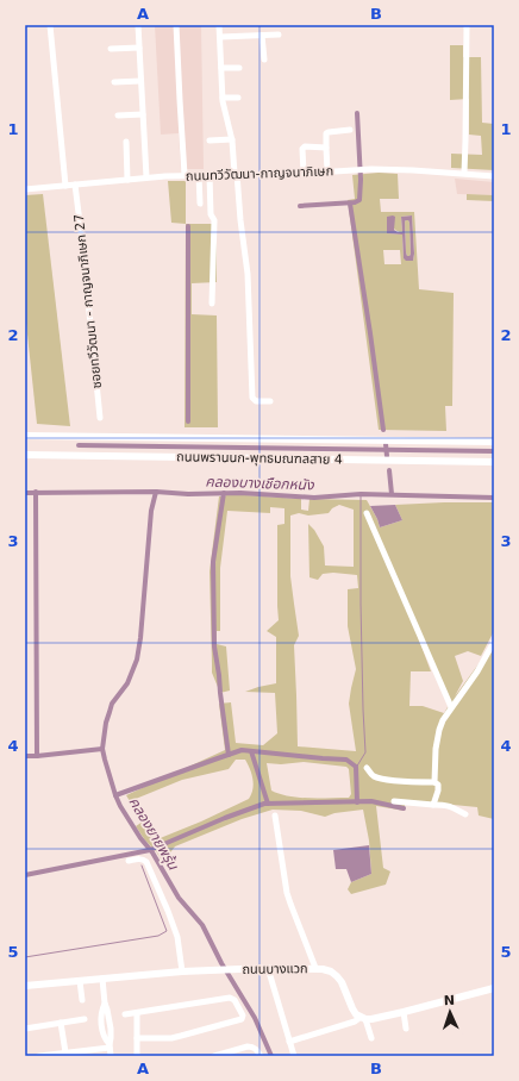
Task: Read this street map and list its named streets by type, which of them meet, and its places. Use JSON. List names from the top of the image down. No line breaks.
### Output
{"streets":{"main road":["ถนนพรานนก-พุทธมณฑลสาย 4","ถนนบางแวก"],"street":["ถนนทวีวัฒนา-กาญจนาภิเษก","ซอยทวีวัฒนา - กาญจนาภิเษก 27"]},"crossings":[["ถนนทวีวัฒนา-กาญจนาภิเษก","ซอยทวีวัฒนา - กาญจนาภิเษก 27"]],"water":["คลองบางเชือกหนัง","คลองยายพรุ้น"],"north":"top","grid":{"columns":["A","B"],"rows":["1","2","3","4","5"]}}
